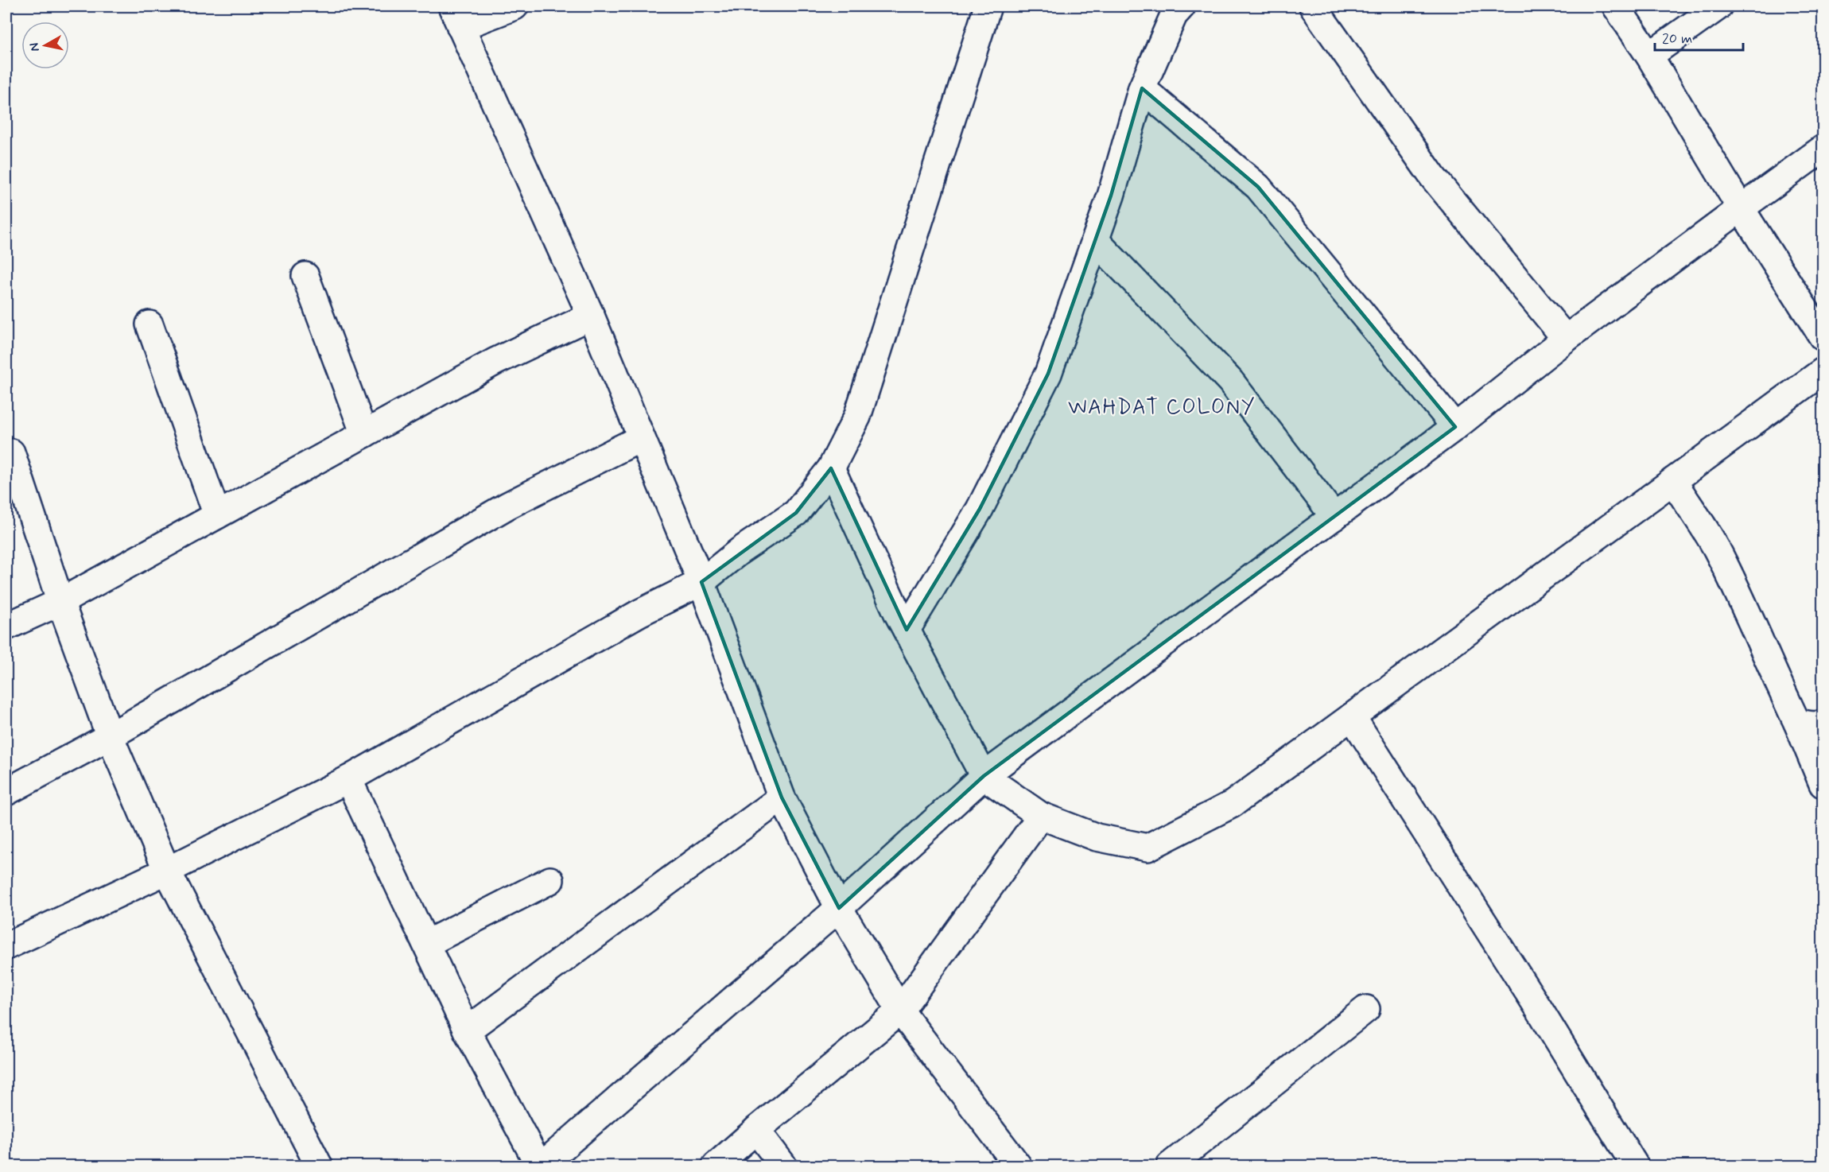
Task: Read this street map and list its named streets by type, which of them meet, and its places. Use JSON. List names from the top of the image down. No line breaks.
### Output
{"districts":["WAHDAT COLONY"],"scale_bar":"20 m","north":"left"}
